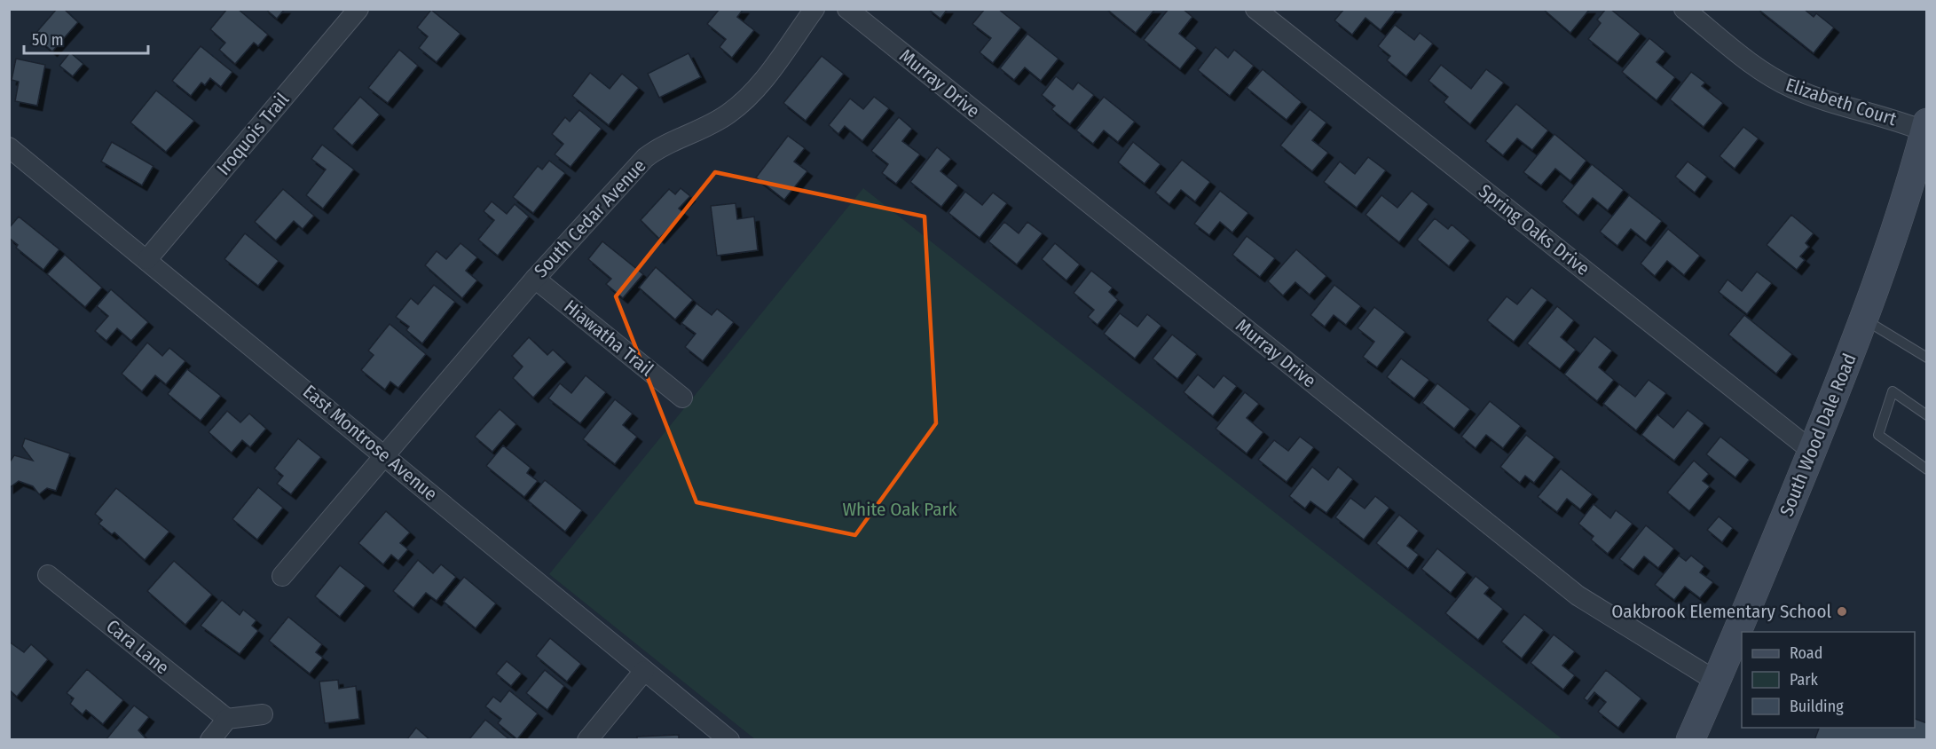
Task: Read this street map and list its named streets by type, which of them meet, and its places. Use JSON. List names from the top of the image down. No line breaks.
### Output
{"streets":{"main road":["South Wood Dale Road"],"street":["Murray Drive","Elizabeth Court","Iroquois Trail","South Cedar Avenue","Spring Oaks Drive","Hiawatha Trail","East Montrose Avenue","Cara Lane"]},"crossings":[["Murray Drive","South Wood Dale Road"],["Elizabeth Court","South Wood Dale Road"],["Iroquois Trail","East Montrose Avenue"],["South Cedar Avenue","Hiawatha Trail"],["South Cedar Avenue","East Montrose Avenue"],["Spring Oaks Drive","South Wood Dale Road"]],"parks":["White Oak Park"],"places":["Oakbrook Elementary School"],"legend":["Road","Park","Building"],"scale_bar":"50 m"}
